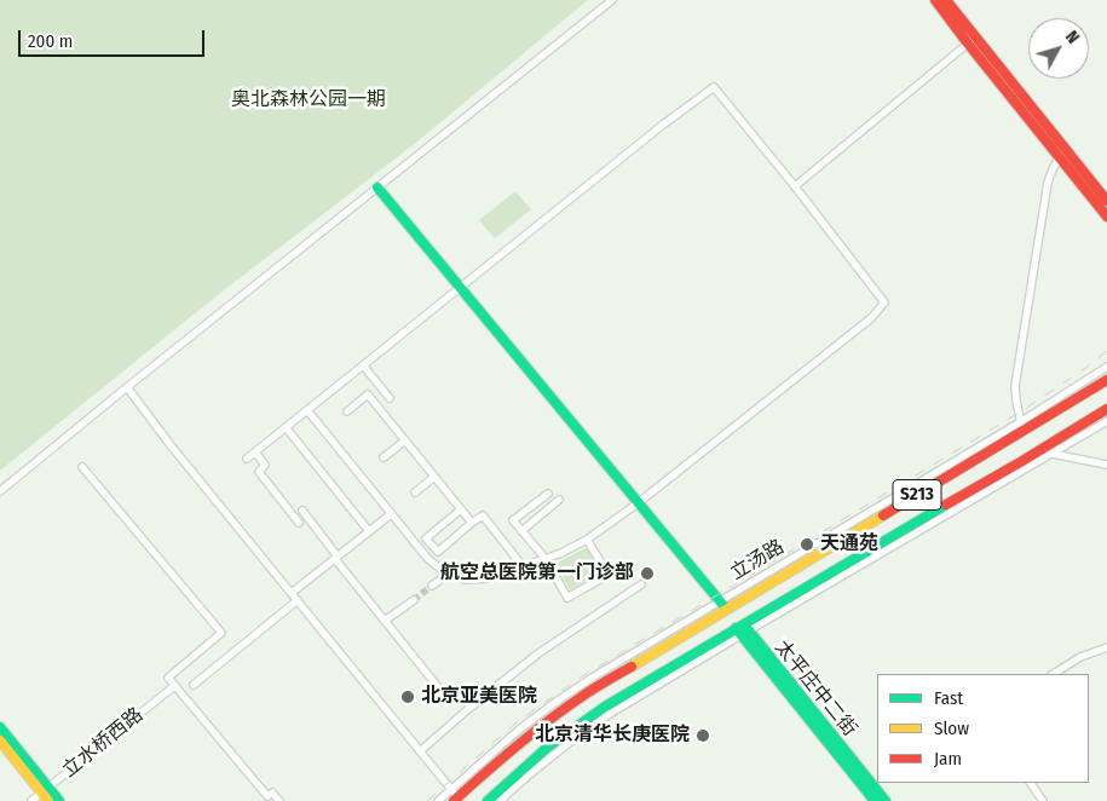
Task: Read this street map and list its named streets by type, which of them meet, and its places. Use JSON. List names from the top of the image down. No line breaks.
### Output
{"streets":{"main road":["S213","立汤路","太平庄中二街"],"street":["立水桥西路"]},"crossings":[["S213","太平庄中二街"]],"parks":["奥北森林公园一期"],"places":["天通苑","航空总医院第一门诊部","北京亚美医院","北京清华长庚医院"],"legend":["Fast","Slow","Jam"],"scale_bar":"200 m","north":"top right"}
